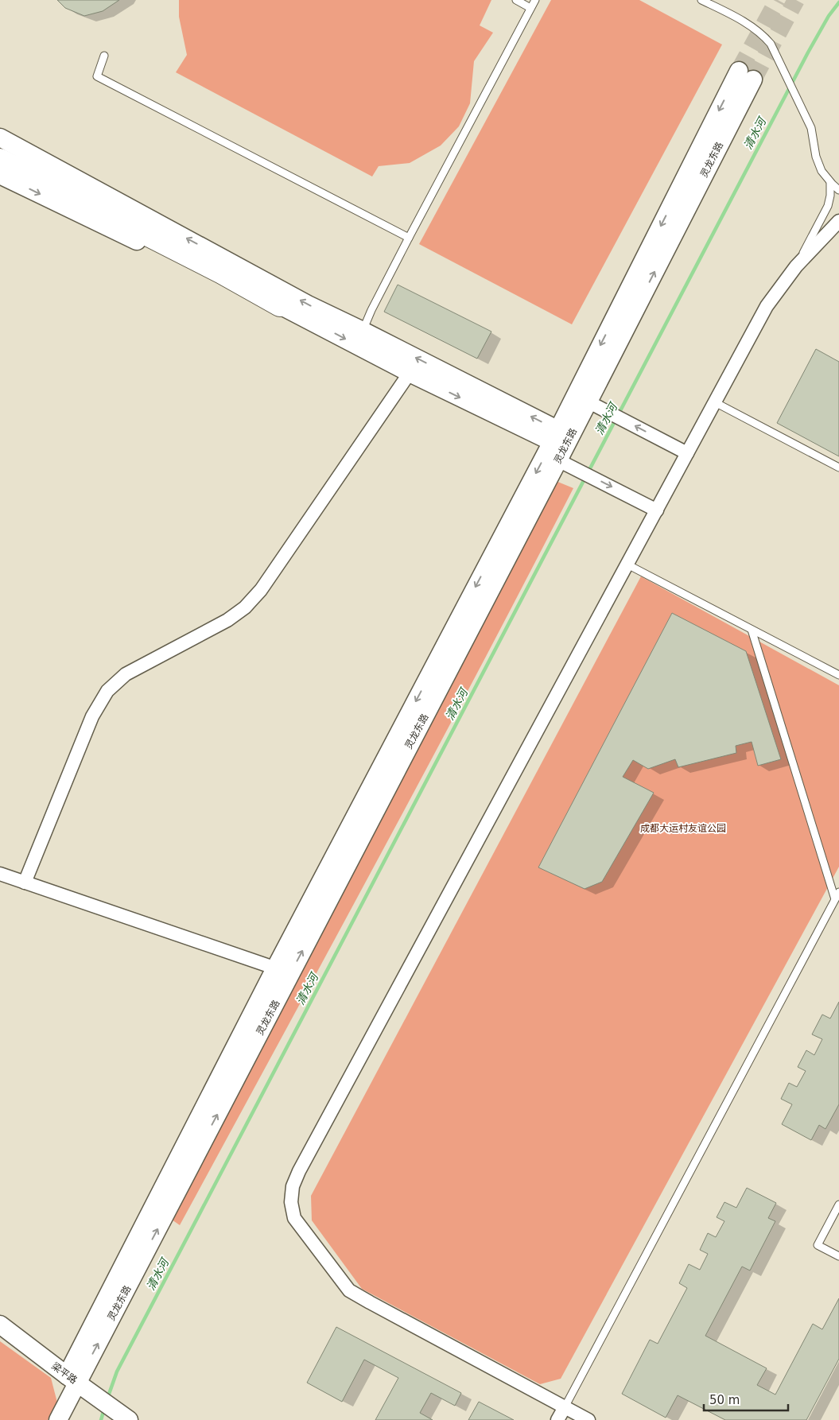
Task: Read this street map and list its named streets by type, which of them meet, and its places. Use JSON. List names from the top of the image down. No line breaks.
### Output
{"streets":{"main road":["灵龙东路","梁平路"]},"crossings":[["灵龙东路","梁平路"]],"water":["清水河"],"parks":["成都大运村友谊公园"],"scale_bar":"50 m"}
